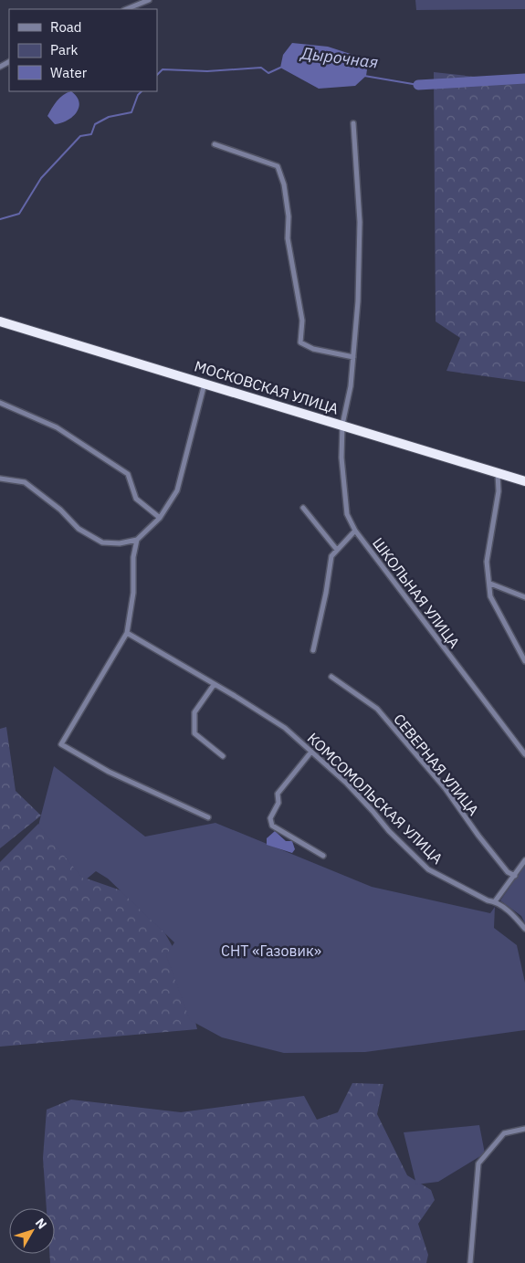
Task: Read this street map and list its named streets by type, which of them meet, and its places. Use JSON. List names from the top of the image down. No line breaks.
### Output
{"streets":{"highway":["МОСКОВСКАЯ УЛИЦА"],"street":["ШКОЛЬНАЯ УЛИЦА","СЕВЕРНАЯ УЛИЦА","КОМСОМОЛЬСКАЯ УЛИЦА"]},"crossings":[["МОСКОВСКАЯ УЛИЦА","ШКОЛЬНАЯ УЛИЦА"]],"water":["Дырочная"],"parks":["СНТ «Газовик»"],"legend":["Road","Park","Water"],"north":"top right"}
